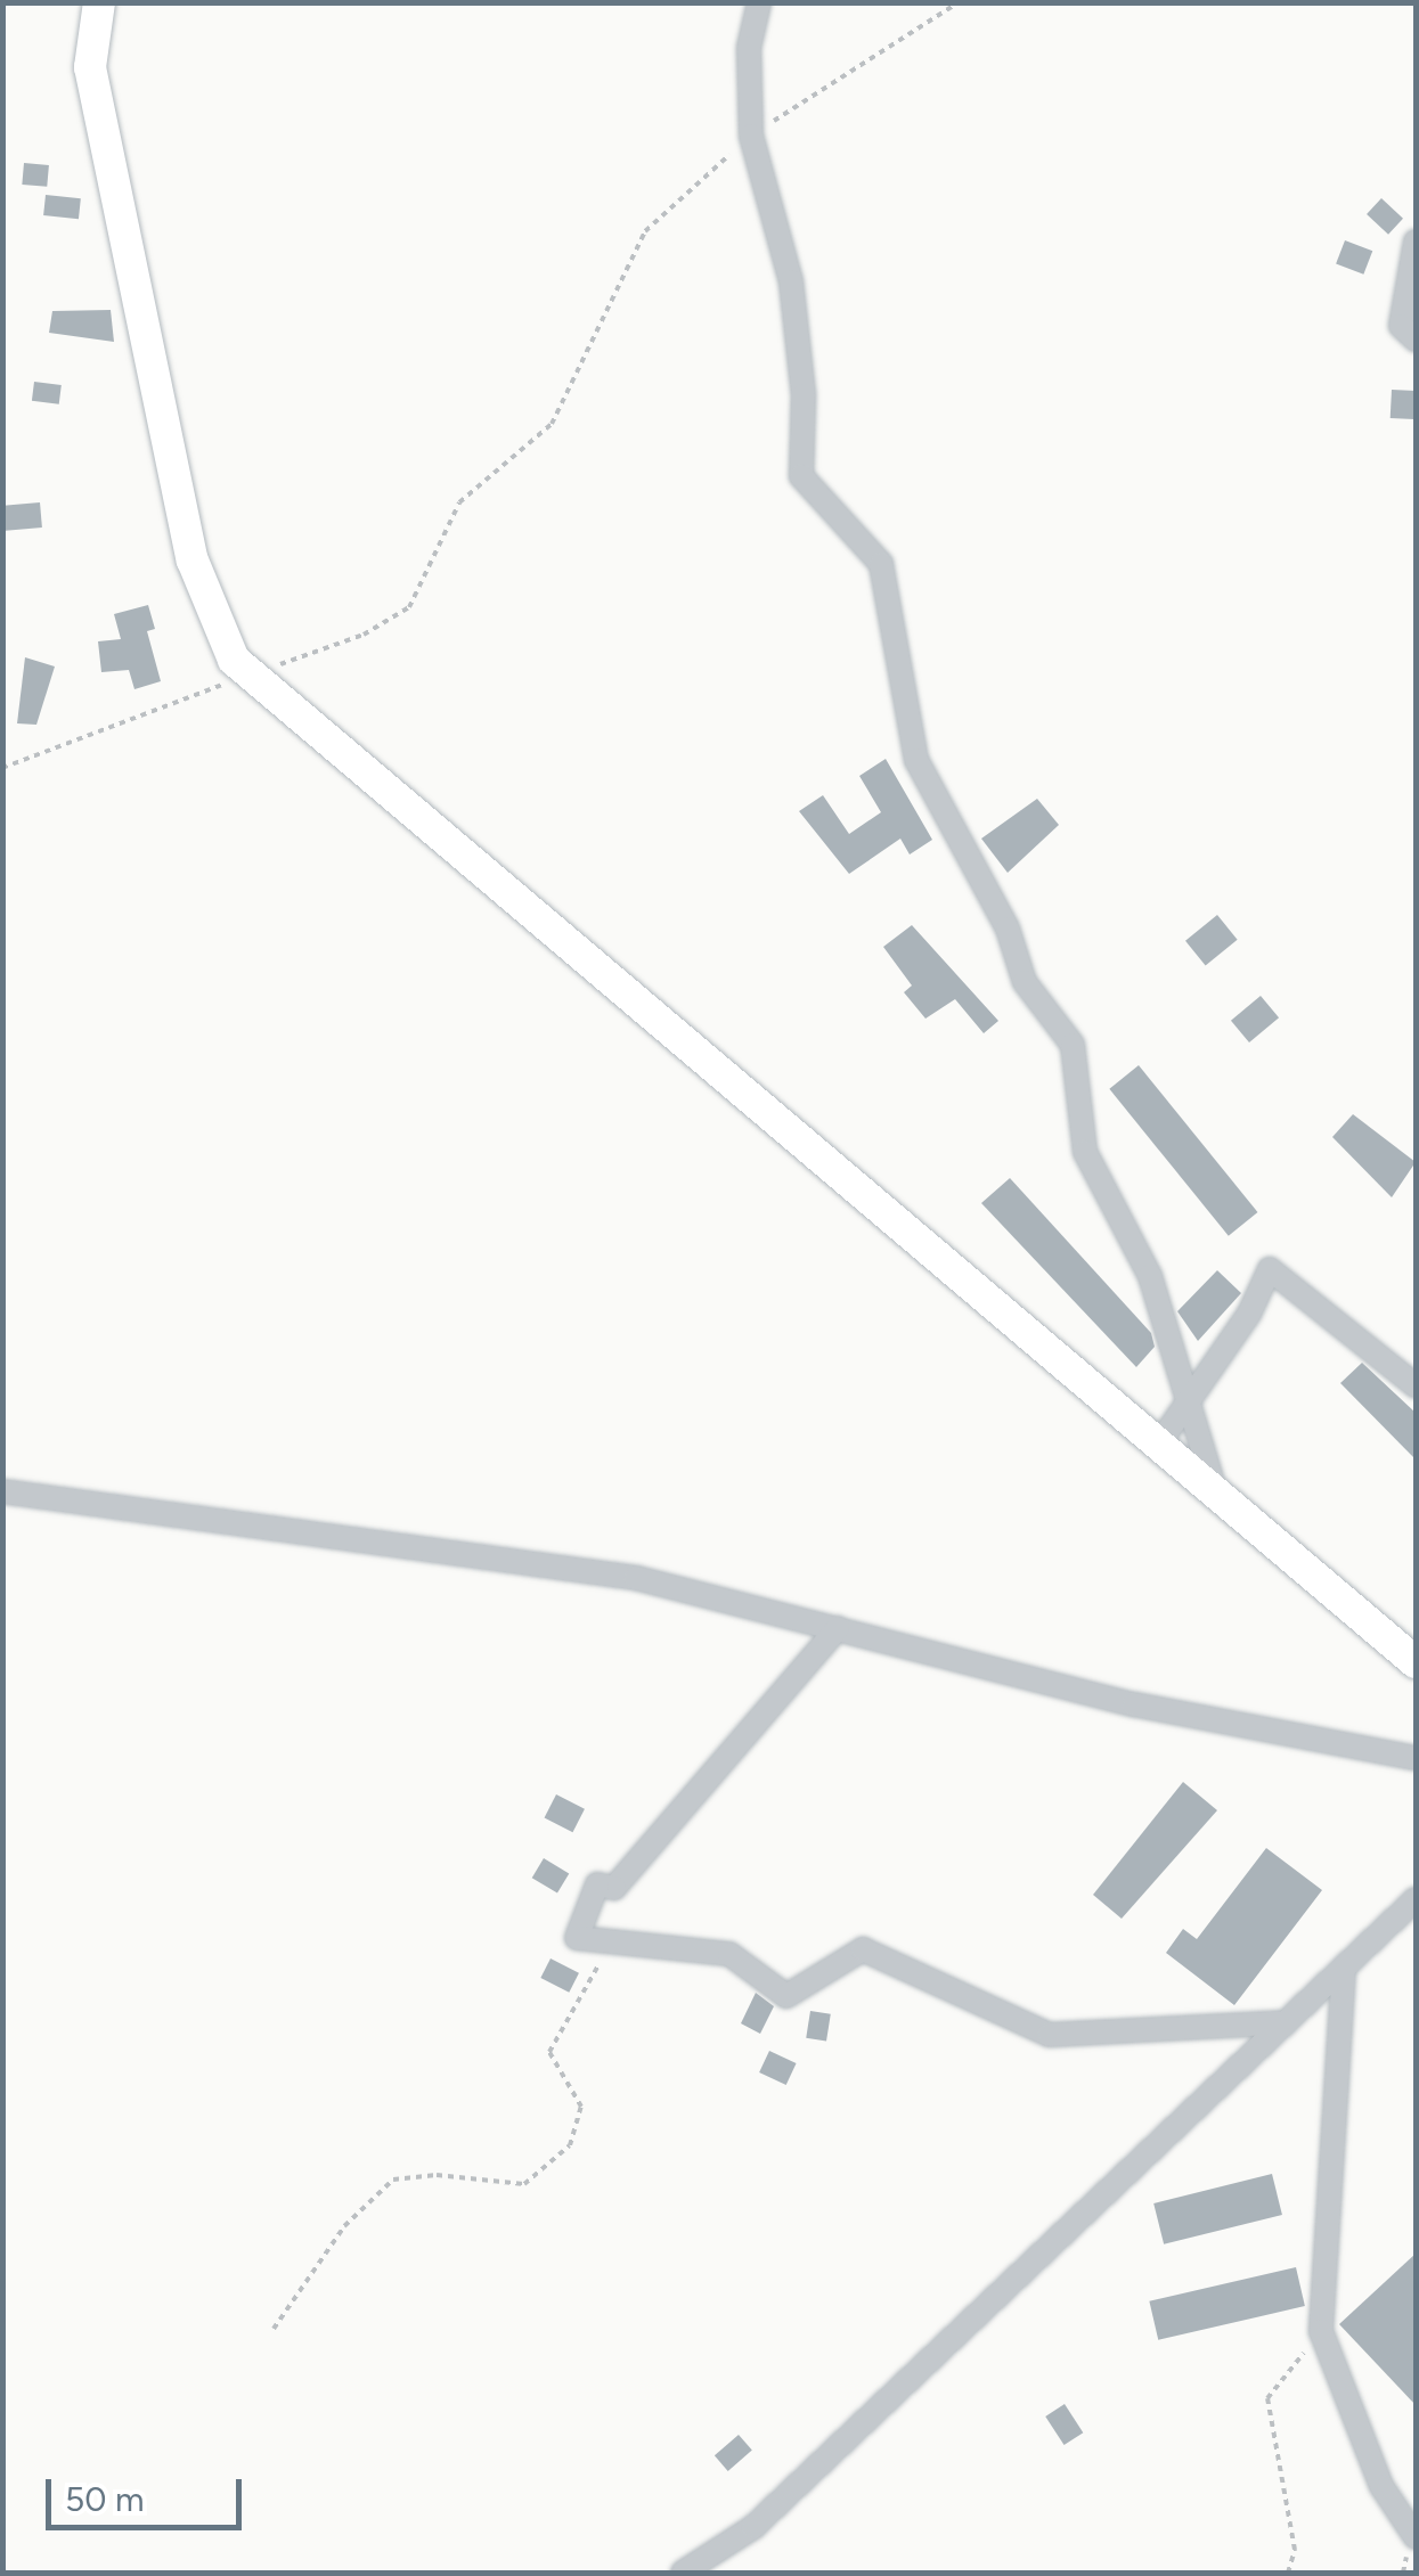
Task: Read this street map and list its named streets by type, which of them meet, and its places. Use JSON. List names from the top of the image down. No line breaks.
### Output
{"scale_bar":"50 m"}
